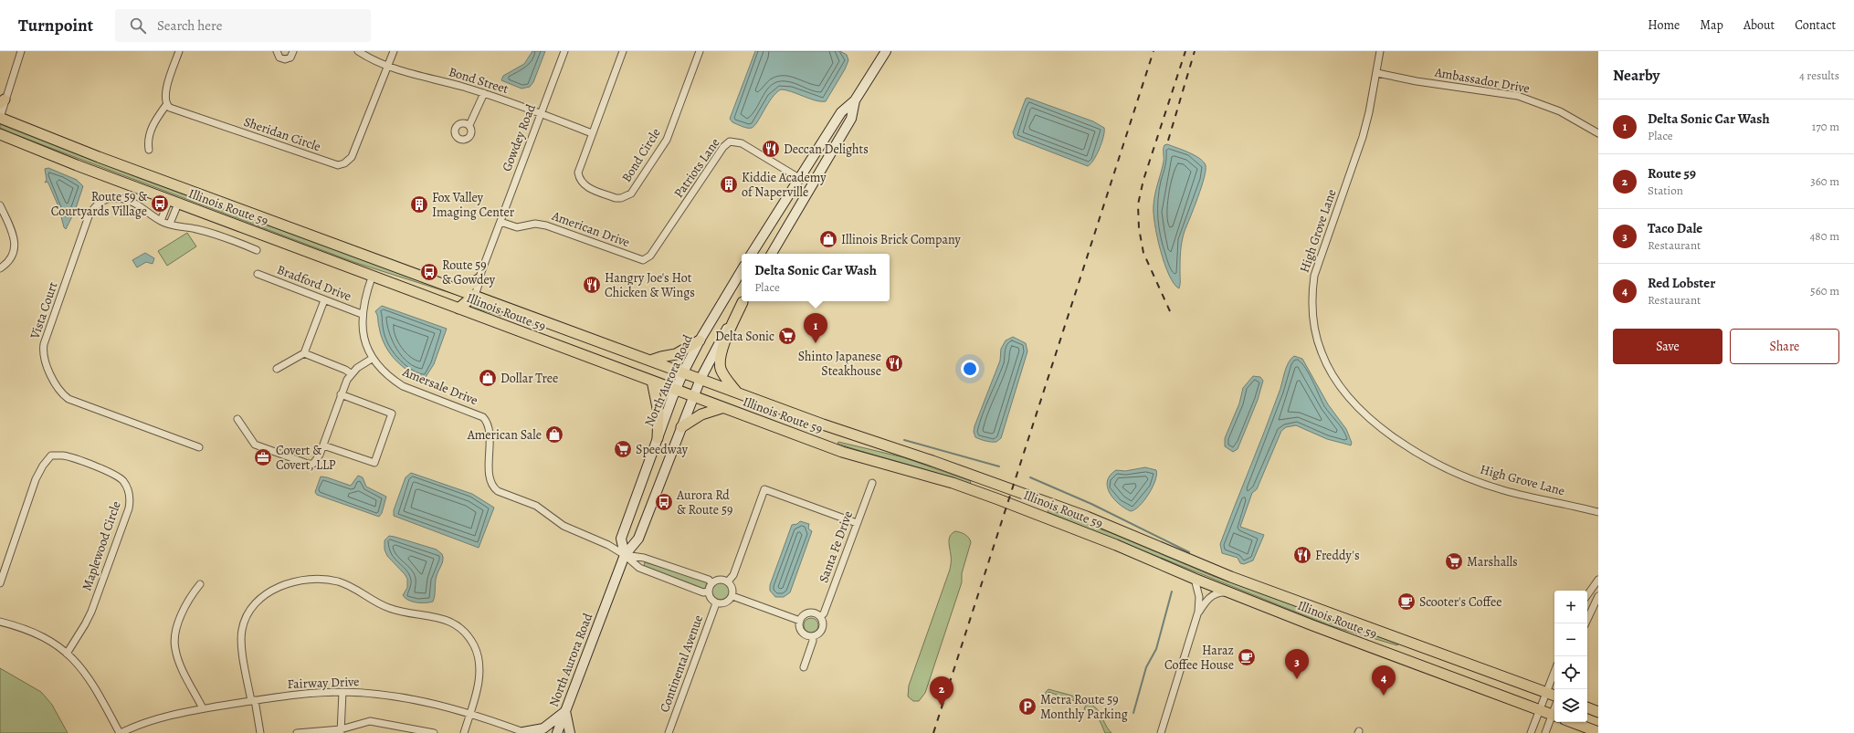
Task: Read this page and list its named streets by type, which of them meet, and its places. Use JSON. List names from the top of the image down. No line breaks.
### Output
{"streets":{"main road":["Illinois Route 59","North Aurora Road"],"street":["Bond Street","Ambassador Drive","Sheridan Circle","Gowdey Road","Bond Circle","Patriots Lane","American Drive","High Grove Lane","Bradford Drive","Vista Court","Amersale Drive","Maplewood Circle","Santa Fe Drive","Continental Avenue","Fairway Drive"]},"crossings":[["Bond Street","Sheridan Circle"],["Bond Street","Gowdey Road"],["Bond Street","Bond Circle"],["Ambassador Drive","High Grove Lane"],["Gowdey Road","Illinois Route 59"],["Gowdey Road","American Drive"],["Patriots Lane","American Drive"],["Illinois Route 59","North Aurora Road"],["Illinois Route 59","Amersale Drive"],["Bradford Drive","Amersale Drive"],["North Aurora Road","Amersale Drive"]],"places":{"restaurant":["Deccan Delights","Hangry Joe's Hot Chicken & Wings","Shinto Japanese Steakhouse","Freddy's"],"building":["Kiddie Academy of Naperville","Fox Valley Imaging Center"],"bus stop":["Route 59 & Courtyards Village","Route 59 & Gowdey","Aurora Rd & Route 59"],"shop":["Illinois Brick Company","Dollar Tree","American Sale"],"supermarket":["Delta Sonic","Speedway","Marshalls"],"office":["Covert & Covert, LLP"],"cafe":["Scooter's Coffee","Haraz Coffee House"],"parking":["Metra Route 59 Monthly Parking"]},"page":{"header":"Turnpoint","search":"Search here","nav":["Home","Map","About","Contact"],"heading":["Nearby","4 results"],"list":[{"mark":"1","name":"Delta Sonic Car Wash","note":"Place","value":"170 m"},{"mark":"2","name":"Route 59","note":"Station","value":"360 m"},{"mark":"3","name":"Taco Dale","note":"Restaurant","value":"480 m"},{"mark":"4","name":"Red Lobster","note":"Restaurant","value":"560 m"}],"popup":["Delta Sonic Car Wash","Place"],"pins":["1","3","4","2"],"buttons":["Save","Share"],"map_buttons":["+","−"]}}
